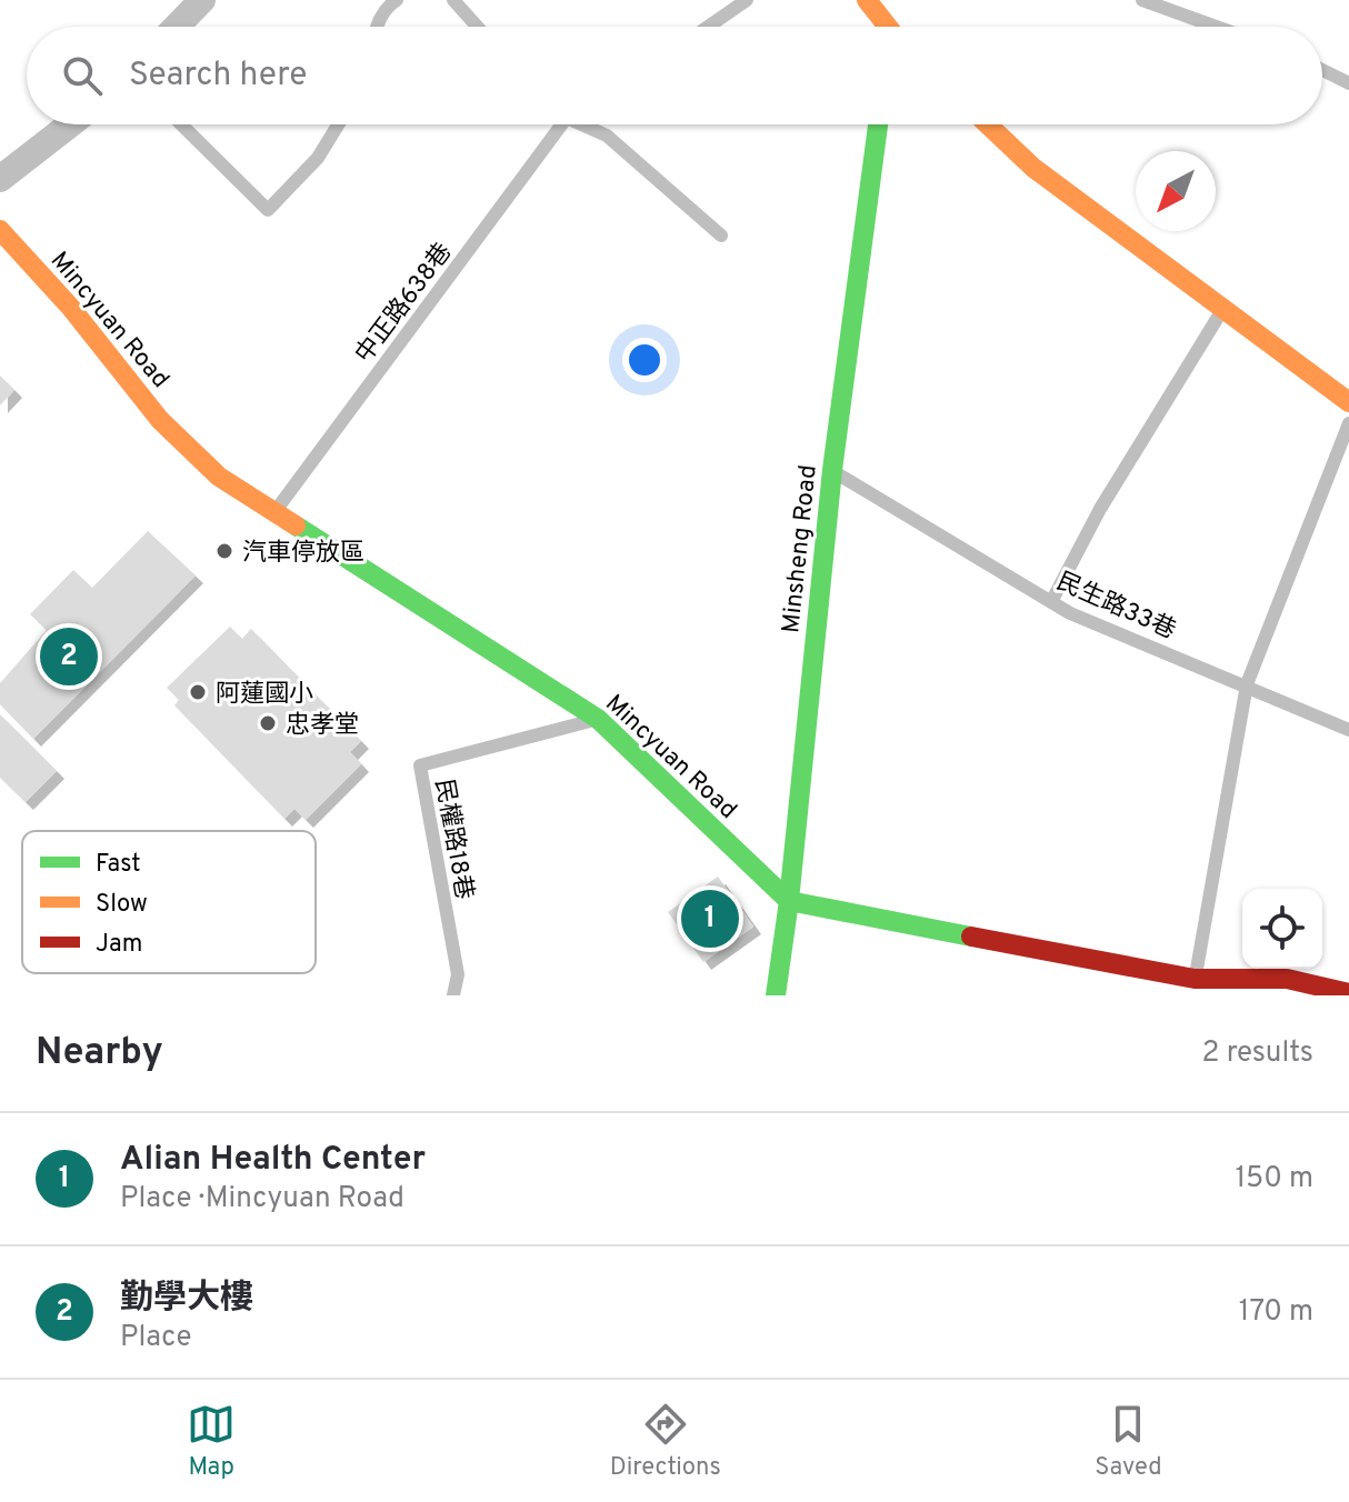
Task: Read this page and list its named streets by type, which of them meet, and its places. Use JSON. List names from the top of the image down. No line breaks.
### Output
{"streets":{"street":["Mincyuan Road","Minsheng Road"],"lane":["中正路638巷","民生路33巷","民權路18巷"]},"crossings":[["中正路638巷","Mincyuan Road"],["Mincyuan Road","Minsheng Road"],["Mincyuan Road","民權路18巷"],["Minsheng Road","民生路33巷"]],"places":["汽車停放區","阿蓮國小","忠孝堂"],"legend":["Fast","Slow","Jam"],"north":"bottom left","page":{"search":"Search here","pins":["2","1"],"heading":["Nearby","2 results"],"list":[{"mark":"1","name":"Alian Health Center","note":"Place · Mincyuan Road","value":"150 m"},{"mark":"2","name":"勤學大樓","note":"Place","value":"170 m"}],"nav":["Map","Directions","Saved"]}}
